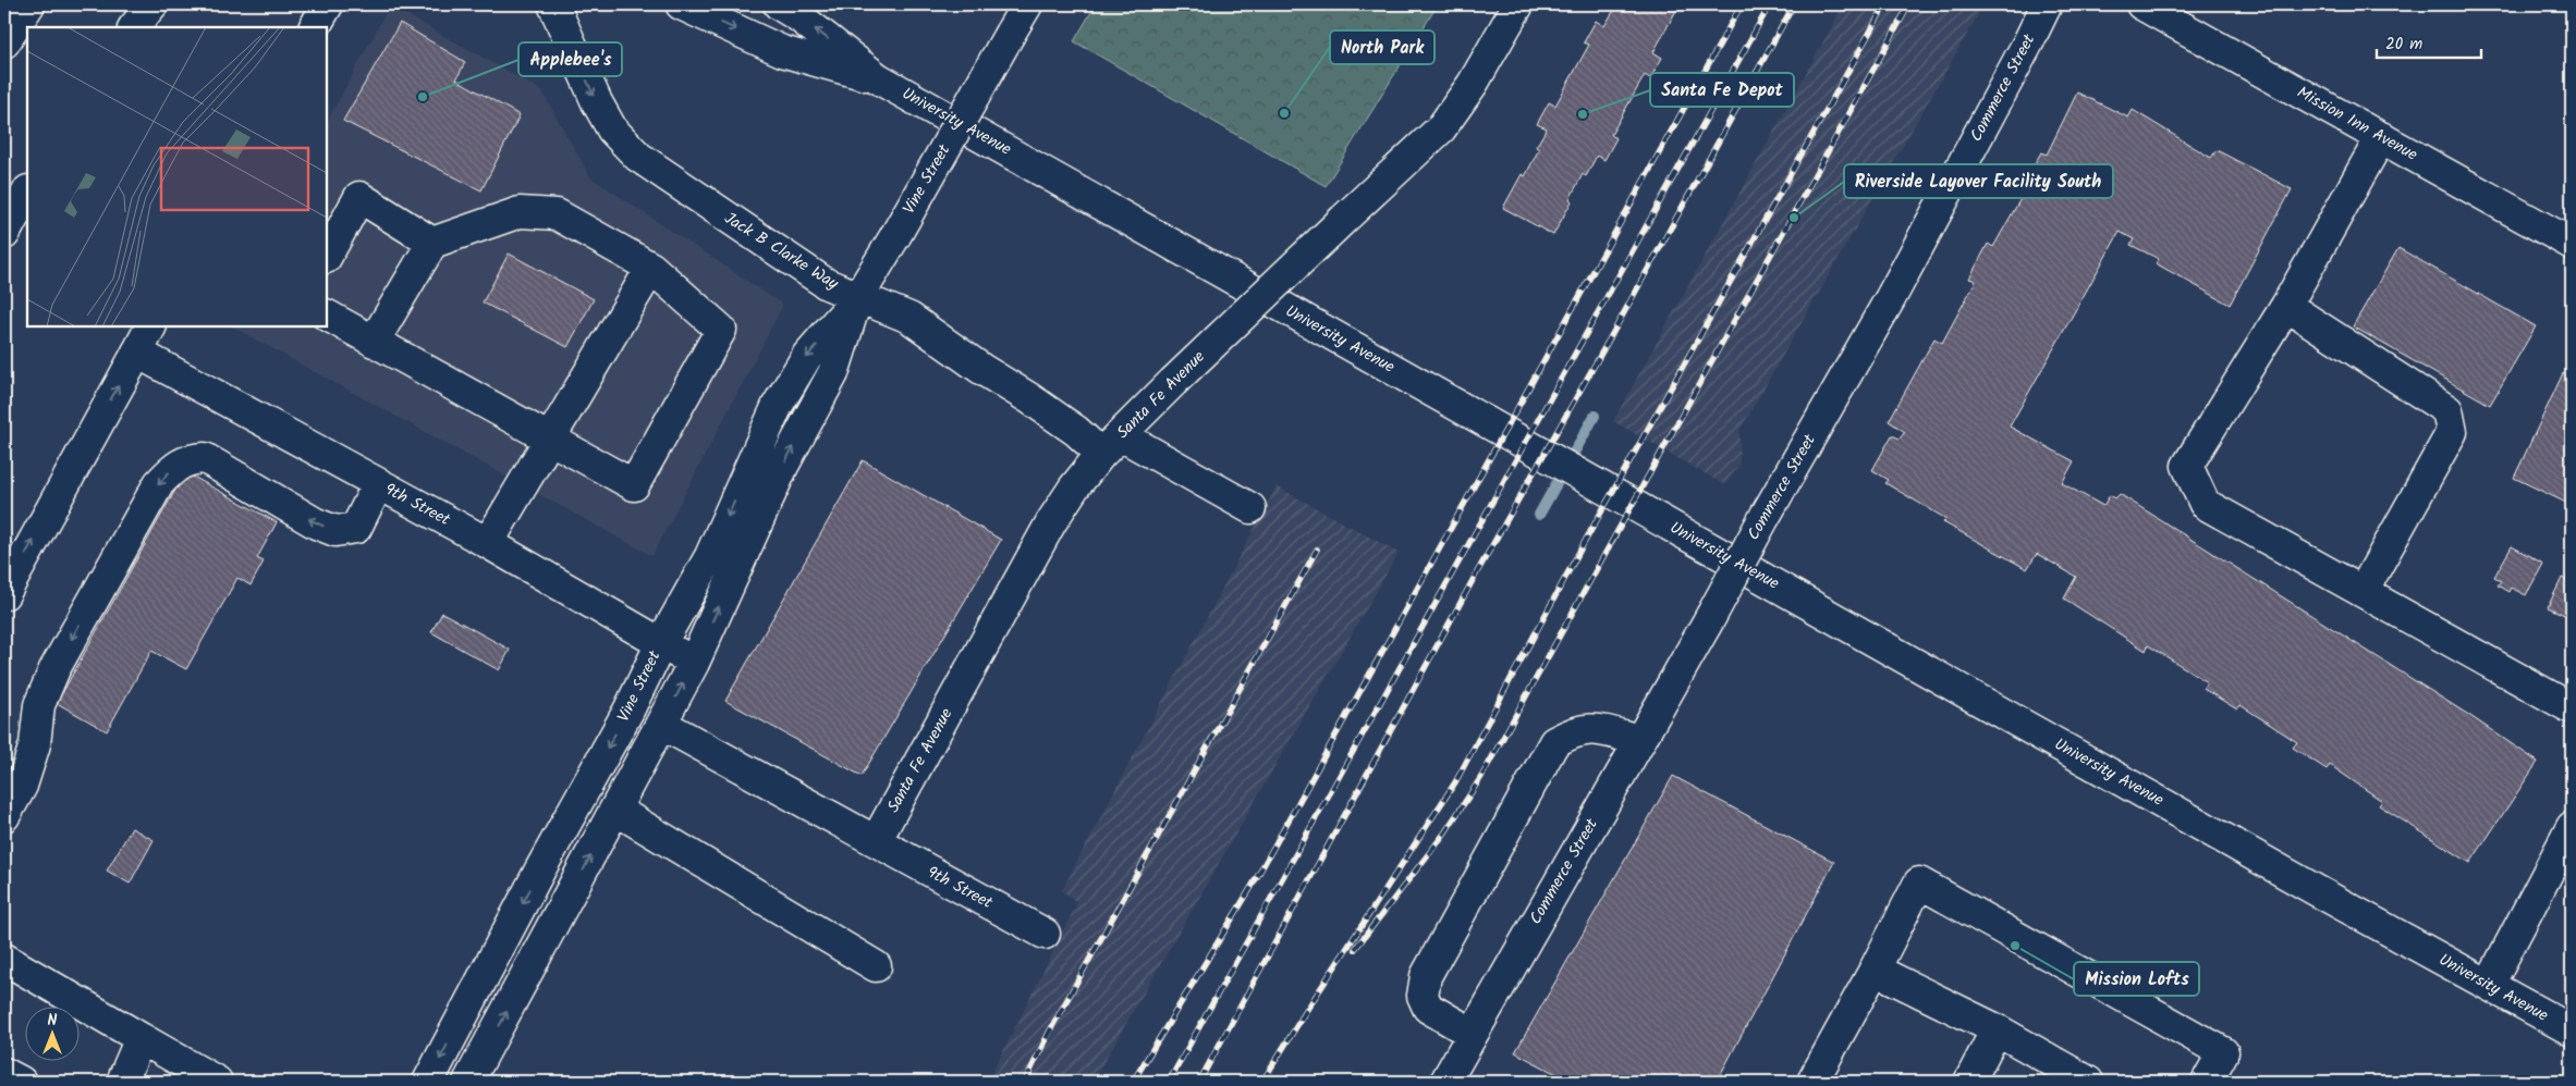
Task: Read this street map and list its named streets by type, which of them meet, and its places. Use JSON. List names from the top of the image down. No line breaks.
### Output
{"streets":{"main road":["Commerce Street","University Avenue","Mission Inn Avenue","Vine Street","Jack B Clarke Way","Santa Fe Avenue","9th Street"]},"crossings":[["Vine Street","Jack B Clarke Way"],["Vine Street","9th Street"],["Jack B Clarke Way","Santa Fe Avenue"],["Santa Fe Avenue","9th Street"]],"one_way":["Jack B Clarke Way"],"places":["Applebee's","North Park","Santa Fe Depot","Riverside Layover Facility South","Mission Lofts"],"scale_bar":"20 m","north":"top"}
